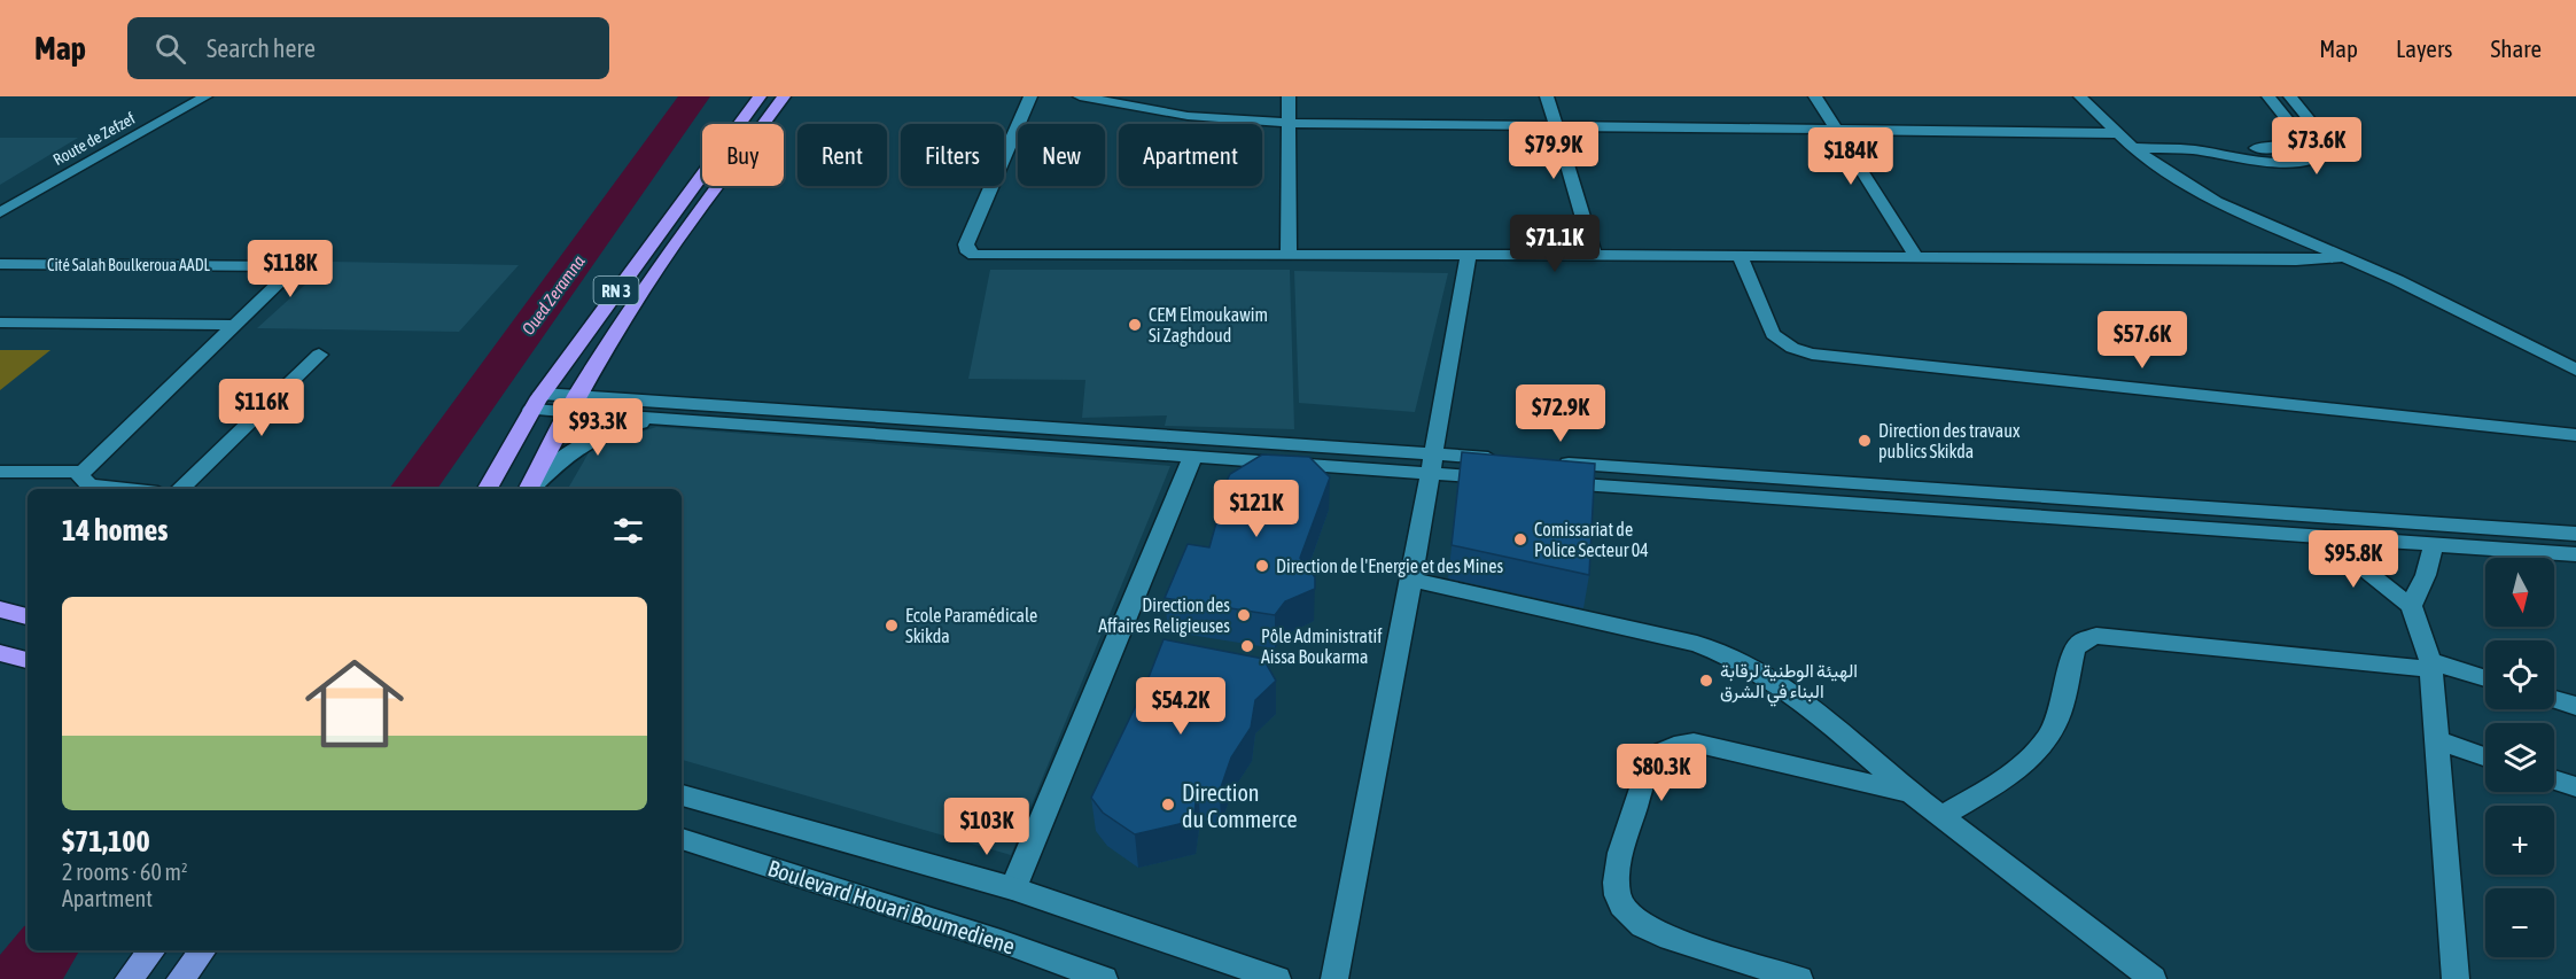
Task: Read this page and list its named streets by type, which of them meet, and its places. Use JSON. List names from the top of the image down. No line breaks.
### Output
{"streets":{"highway":["RN 3"],"street":["Route de Zefzef","Cité Salah Boulkeroua AADL","Boulevard Houari Boumediene"]},"water":["Oued Zeramna"],"places":["CEM Elmoukawim Si Zaghdoud","Direction des travaux publics Skikda","Comissariat de Police Secteur 04","Direction de l'Energie et des Mines","Direction des Affaires Religieuses","Ecole Paramédicale Skikda","Pôle Administratif Aissa Boukarma","الهيئة الوطنية لرقابة البناء في الشرق","Direction du Commerce"],"north":"bottom","page":{"header":"Map","search":"Search here","nav":["Map","Layers","Share"],"price":["$73.6K","$79.9K","$184K","$71.1K","$118K","$57.6K","$116K","$72.9K","$93.3K","$121K","$95.8K","$54.2K","$80.3K","$103K"],"chip":["Buy","Rent","Filters","New","Apartment"],"heading":"14 homes","map_buttons":["+","−"],"list":[{"name":"$71,100","note":"2 rooms · 60 m² · Apartment"}]}}
